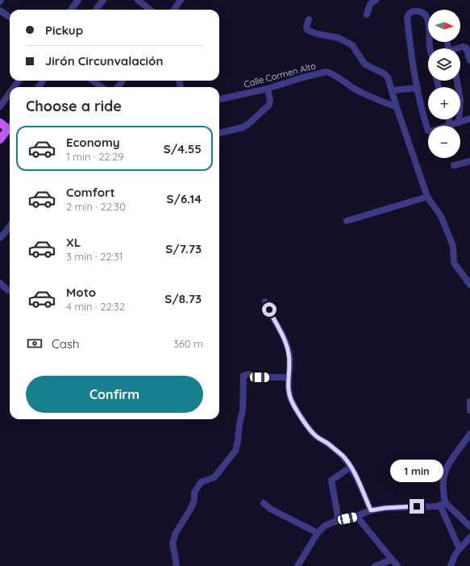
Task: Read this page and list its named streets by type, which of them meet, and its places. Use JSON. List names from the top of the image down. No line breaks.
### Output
{"streets":{"street":["Calle Carmen Alto"]},"north":"right","page":{"map_buttons":["+","−"],"banner":["Pickup","Jirón Circunvalación"],"heading":"Choose a ride","list":[{"name":"Economy","note":"1 min · 22:29","value":"S/4.55"},{"name":"Comfort","note":"2 min · 22:30","value":"S/6.14"},{"name":"XL","note":"3 min · 22:31","value":"S/7.73"},{"name":"Moto","note":"4 min · 22:32","value":"S/8.73"}],"pay":["Cash","360 m"],"buttons":"Confirm","bubble":"1 min"}}
